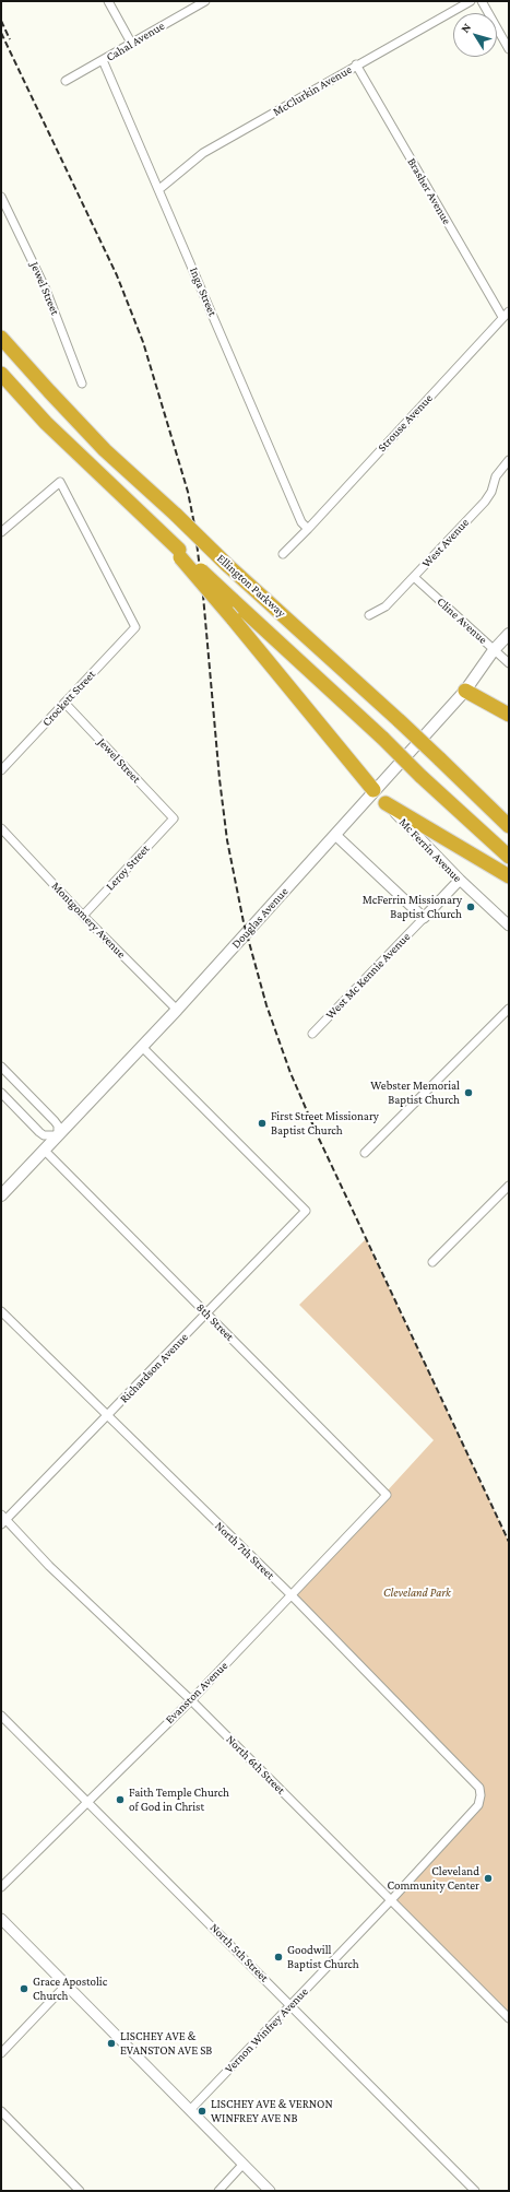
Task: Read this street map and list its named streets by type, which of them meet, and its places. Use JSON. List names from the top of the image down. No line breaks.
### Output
{"streets":{"highway":["Ellington Parkway"],"main road":["Mc Ferrin Avenue","Douglas Avenue"],"street":["Cahal Avenue","McClurkin Avenue","Brasher Avenue","Jewel Street","Inga Street","Strouse Avenue","West Avenue","Cline Avenue","Crockett Street","Leroy Street","Montgomery Avenue","West Mc Kennie Avenue","8th Street","Richardson Avenue","North 7th Street","Evanston Avenue","North 6th Street","North 5th Street","Vernon Winfrey Avenue"]},"crossings":[["Cahal Avenue","Inga Street"],["McClurkin Avenue","Brasher Avenue"],["McClurkin Avenue","Inga Street"],["Brasher Avenue","Strouse Avenue"],["Jewel Street","Crockett Street"],["Jewel Street","Leroy Street"],["Inga Street","Strouse Avenue"],["West Avenue","Cline Avenue"],["Cline Avenue","Douglas Avenue"],["Mc Ferrin Avenue","Douglas Avenue"],["Mc Ferrin Avenue","West Mc Kennie Avenue"],["Leroy Street","Montgomery Avenue"],["Douglas Avenue","Montgomery Avenue"],["Douglas Avenue","8th Street"],["Douglas Avenue","Richardson Avenue"],["8th Street","Richardson Avenue"],["8th Street","Evanston Avenue"],["Richardson Avenue","North 7th Street"],["Richardson Avenue","North 6th Street"],["North 7th Street","Evanston Avenue"],["North 7th Street","Vernon Winfrey Avenue"],["Evanston Avenue","North 6th Street"],["Evanston Avenue","North 5th Street"],["North 6th Street","Vernon Winfrey Avenue"],["North 5th Street","Vernon Winfrey Avenue"]],"parks":["Cleveland Park"],"places":["McFerrin Missionary Baptist Church","Webster Memorial Baptist Church","First Street Missionary Baptist Church","Faith Temple Church of God in Christ","Cleveland Community Center","Goodwill Baptist Church","Grace Apostolic Church","LISCHEY AVE & EVANSTON AVE SB","LISCHEY AVE & VERNON WINFREY AVE NB"],"north":"top left"}
